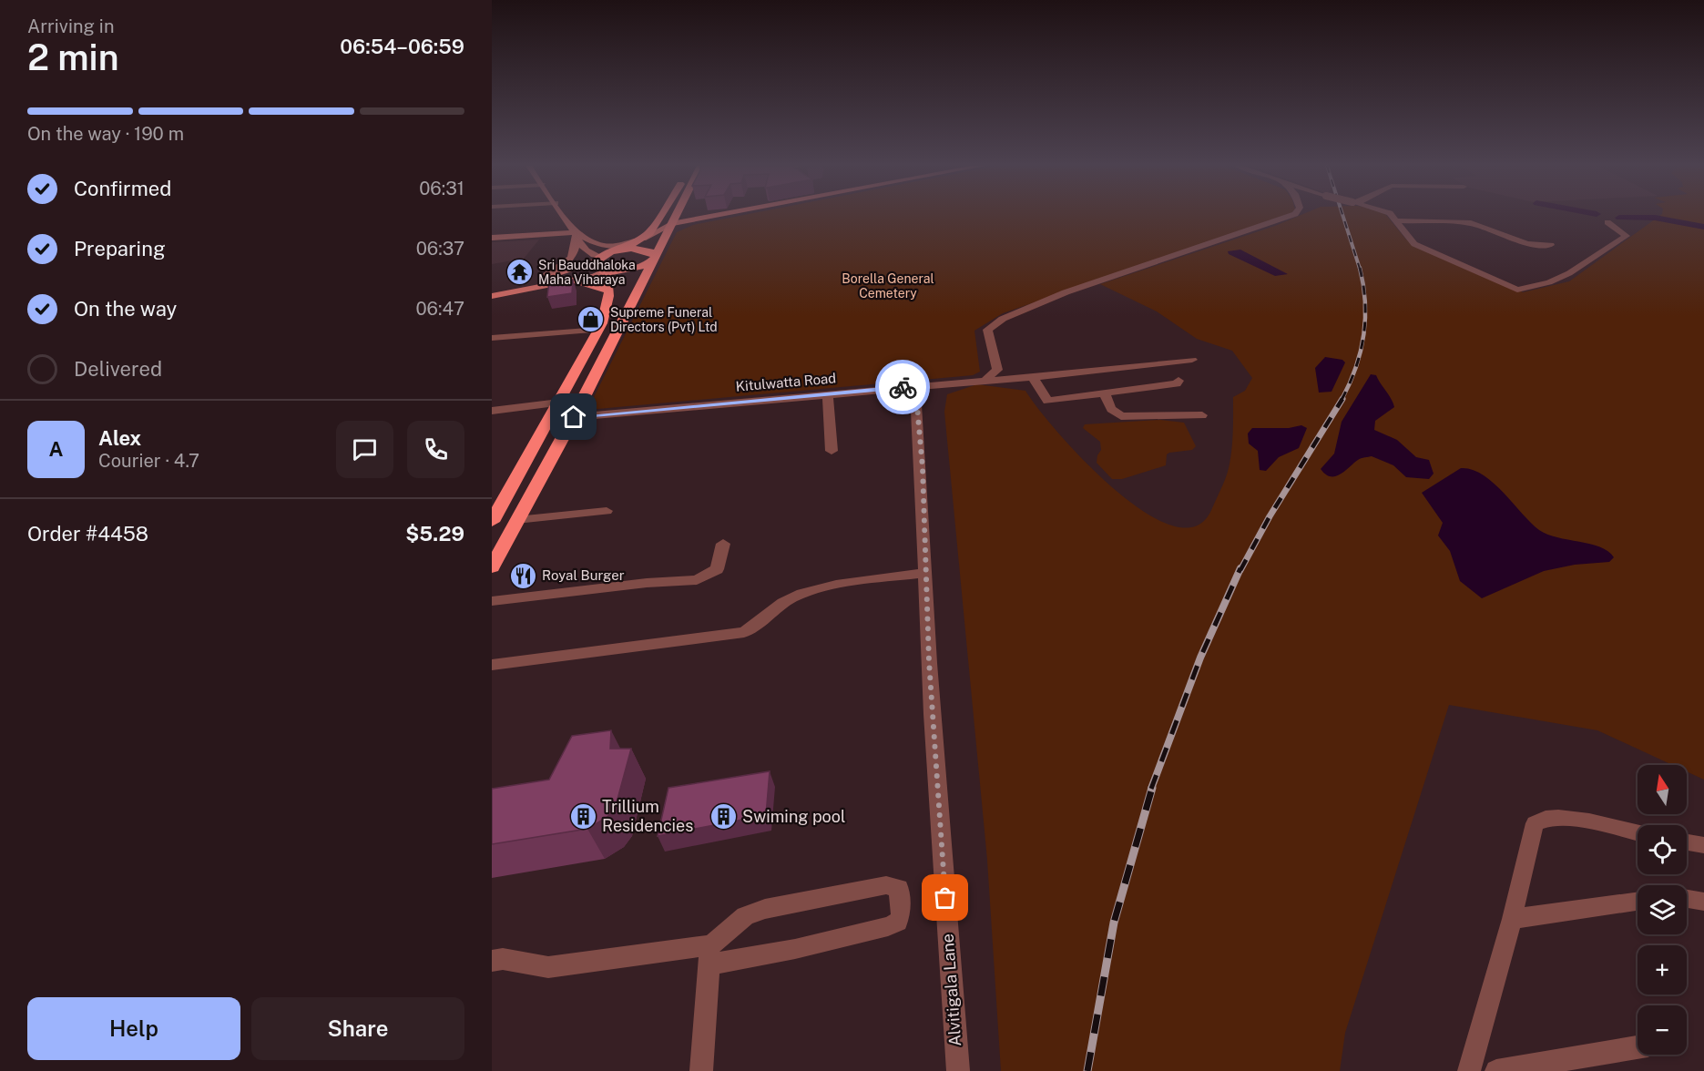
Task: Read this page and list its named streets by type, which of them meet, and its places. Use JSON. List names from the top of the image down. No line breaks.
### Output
{"streets":{"street":["Kitulwatta Road","Alvitigala Lane"]},"crossings":[["Kitulwatta Road","Alvitigala Lane"]],"parks":["Borella General Cemetery"],"places":{"temple":["Sri Bauddhaloka Maha Viharaya"],"shop":["Supreme Funeral Directors (Pvt) Ltd"],"restaurant":["Royal Burger"],"building":["Trillium Residencies","Swiming pool"]},"north":"top","page":{"heading":["2 min","Arriving in","06:54–06:59"],"panel":["Alex","Courier · 4.7","Order #4458","$5.29"],"bar":"On the way · 190 m","list":[["Confirmed","06:31"],["Preparing","06:37"],["On the way","06:47"],"Delivered"],"round":"A","map_buttons":["+","−"],"buttons":["Help","Share"]}}
